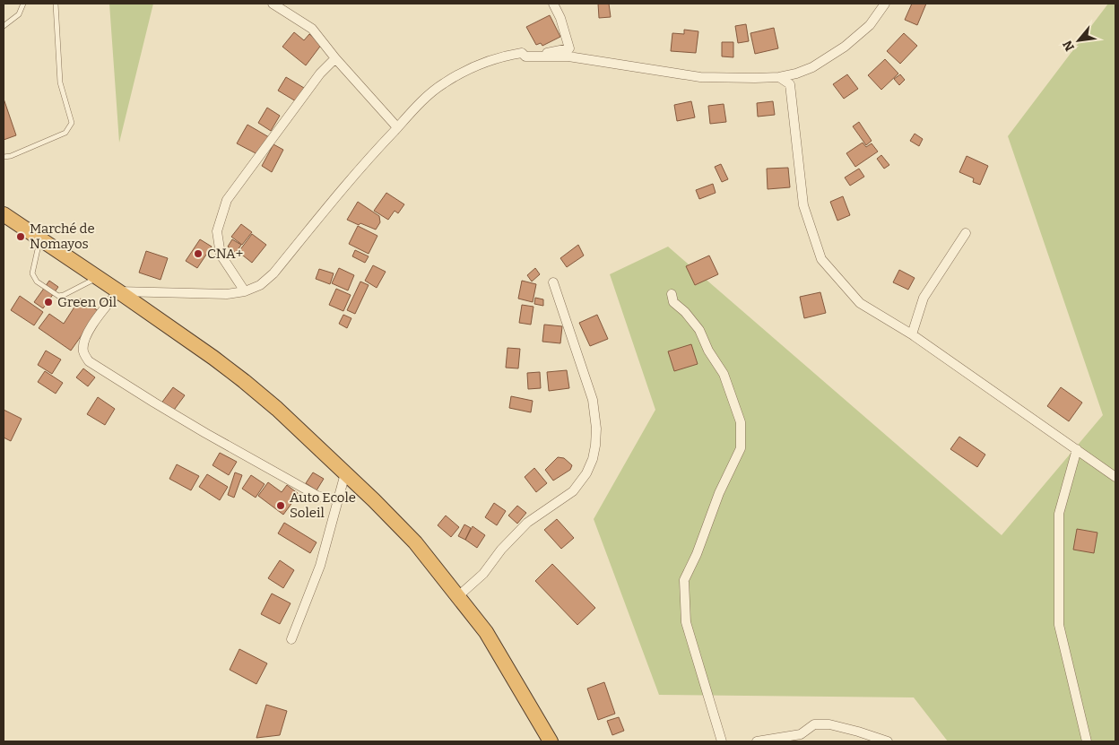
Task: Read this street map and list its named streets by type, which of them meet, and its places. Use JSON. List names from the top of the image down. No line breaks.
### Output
{"places":["Marché de Nomayos","CNA+","Green Oil","Auto Ecole Soleil"],"north":"bottom left"}
